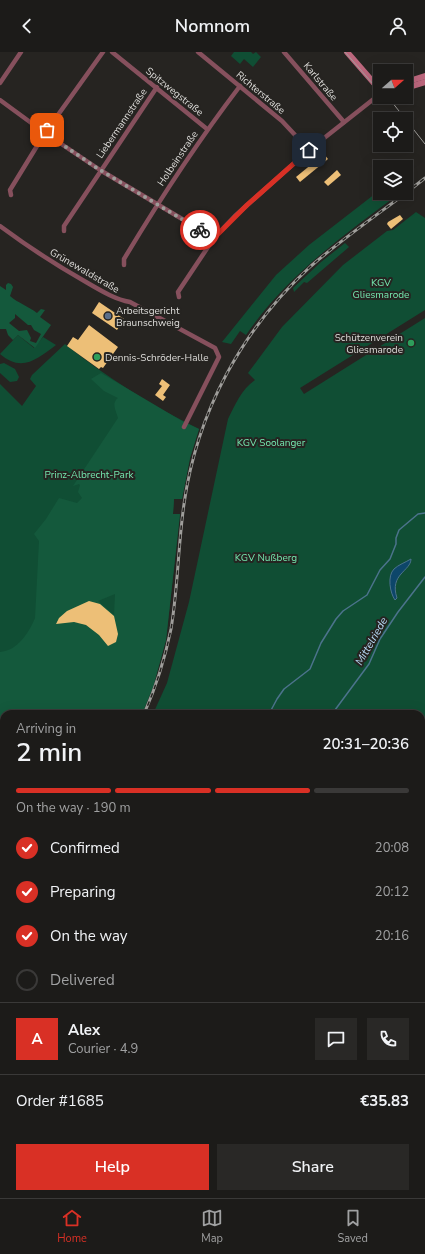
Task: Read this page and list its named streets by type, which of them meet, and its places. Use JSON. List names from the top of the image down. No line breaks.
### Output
{"streets":{"street":["Karlstraße","Spitzwegstraße","Richterstraße","Liebermannstraße","Holbeinstraße","Grünewaldstraße"]},"crossings":[["Spitzwegstraße","Liebermannstraße"],["Spitzwegstraße","Holbeinstraße"],["Richterstraße","Holbeinstraße"]],"water":["Mittelriede"],"parks":["KGV Gliesmarode","KGV Soolanger","Prinz-Albrecht-Park","KGV Nußberg"],"places":["Arbeitsgericht Braunschweig","Schützenverein Gliesmarode","Dennis-Schröder-Halle"],"north":"right","page":{"header":"Nomnom","heading":["2 min","Arriving in","20:31–20:36"],"panel":["Alex","Courier · 4.9","Order #1685","€35.83"],"bar":"On the way · 190 m","list":[["Confirmed","20:08"],["Preparing","20:12"],["On the way","20:16"],"Delivered"],"round":"A","buttons":["Help","Share"],"tabs":["Home","Map","Saved"]}}
